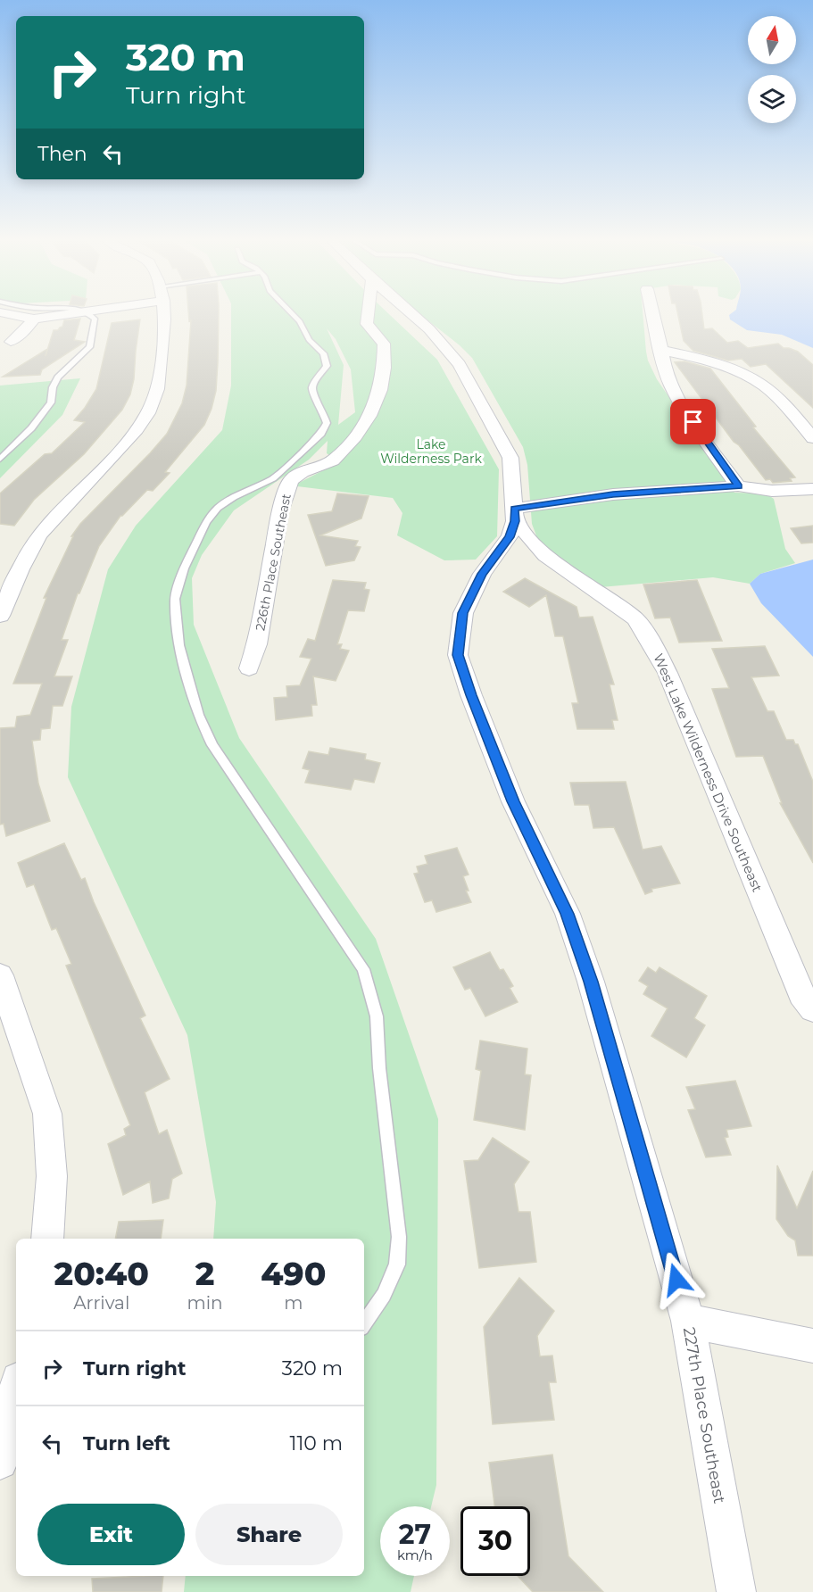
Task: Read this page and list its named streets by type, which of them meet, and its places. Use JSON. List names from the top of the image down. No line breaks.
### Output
{"streets":{"street":["226th Place Southeast","West Lake Wilderness Drive Southeast","227th Place Southeast"]},"crossings":[["West Lake Wilderness Drive Southeast","227th Place Southeast"]],"parks":["Lake Wilderness Park"],"north":"top","page":{"turn":["320 m","Turn right"],"then":"Then","eta":["20:40","Arrival","2","min","490","m"],"list":[{"name":"Turn right","value":"320 m"},{"name":"Turn left","value":"110 m"}],"buttons":["Exit","Share"],"speed":"27 km/h","limit":"30"}}
